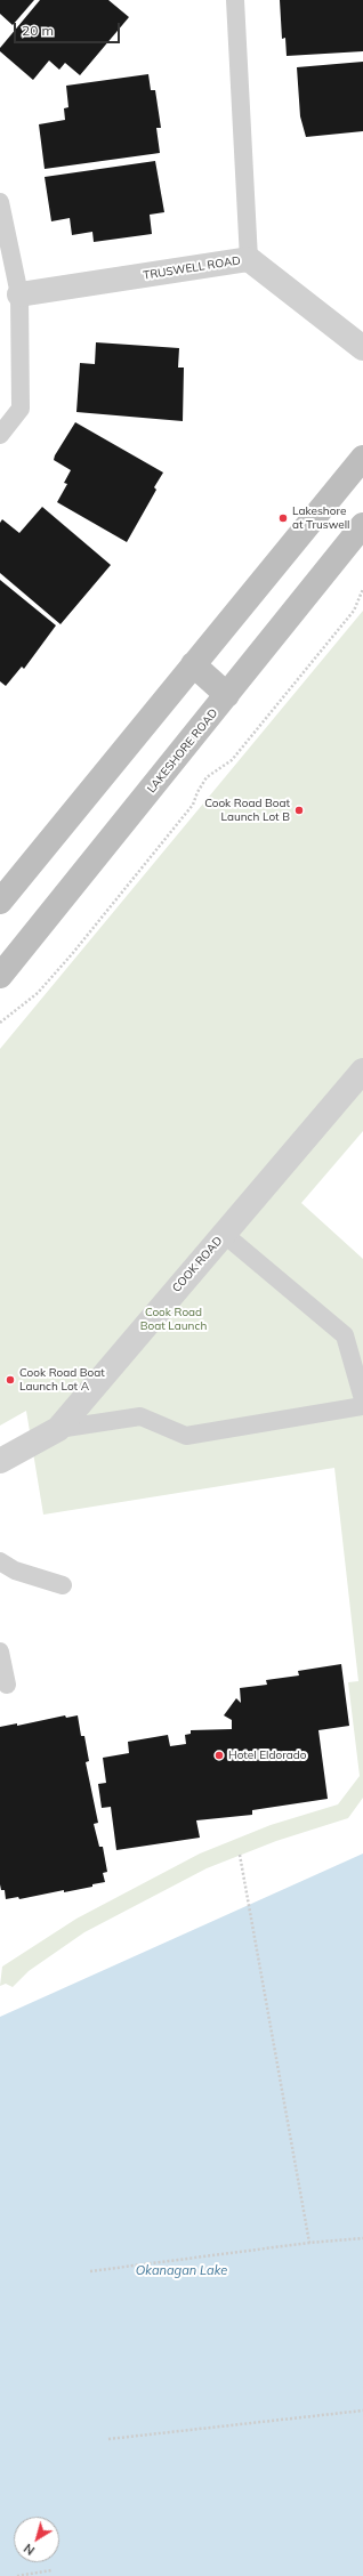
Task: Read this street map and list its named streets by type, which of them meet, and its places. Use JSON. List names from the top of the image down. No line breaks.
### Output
{"streets":{"main road":["LAKESHORE ROAD"],"street":["TRUSWELL ROAD","COOK ROAD"]},"water":["Okanagan Lake"],"parks":["Cook Road Boat Launch"],"places":["Lakeshore at Truswell","Cook Road Boat Launch Lot B","Cook Road Boat Launch Lot A","Hotel Eldorado"],"scale_bar":"20 m","north":"bottom left"}
